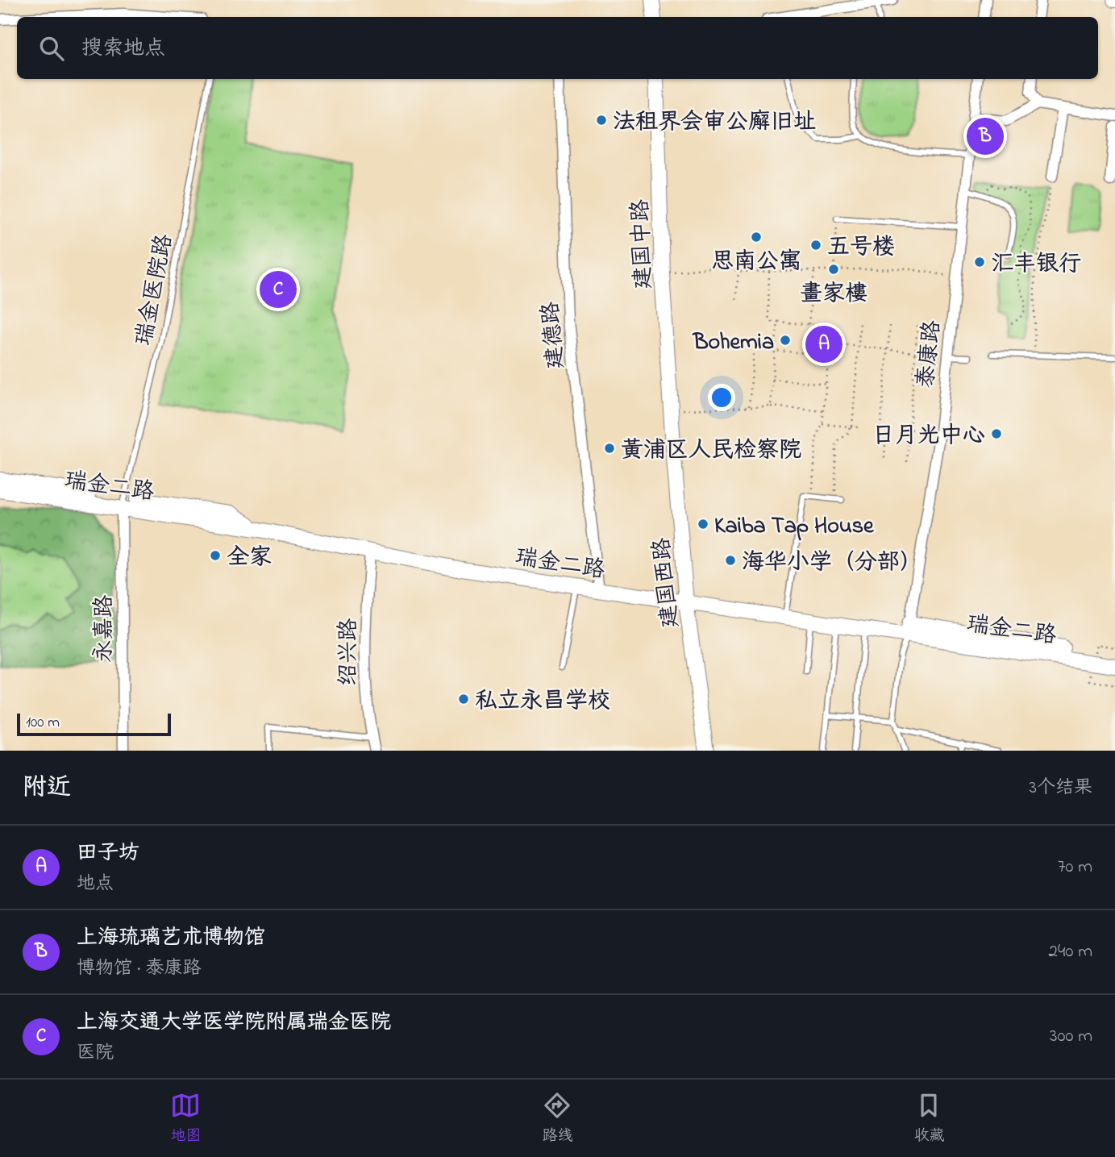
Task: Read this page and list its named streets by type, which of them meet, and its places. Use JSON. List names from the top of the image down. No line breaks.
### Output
{"streets":{"main road":["建国中路","瑞金二路","建国西路"],"street":["建德路","泰康路","永嘉路","绍兴路"],"lane":["瑞金医院路"]},"crossings":[["建国中路","建国西路"],["瑞金医院路","瑞金二路"],["瑞金医院路","永嘉路"],["建德路","瑞金二路"],["泰康路","瑞金二路"],["瑞金二路","建国西路"],["瑞金二路","永嘉路"],["瑞金二路","绍兴路"]],"places":["法租界会审公廨旧址","思南公寓","五号楼","汇丰银行","畫家樓","Bohemia","日月光中心","黄浦区人民检察院","Kaiba Tap House","全家","海华小学（分部）","私立永昌学校"],"scale_bar":"100 m","page":{"search":"搜索地点","pins":["B","C","A"],"scale":"100 m","heading":["附近","3个结果"],"list":[{"mark":"A","name":"田子坊","note":"地点","value":"70 m"},{"mark":"B","name":"上海琉璃艺术博物馆","note":"博物馆 · 泰康路","value":"240 m"},{"mark":"C","name":"上海交通大学医学院附属瑞金医院","note":"医院","value":"300 m"}],"nav":["地图","路线","收藏"]}}
